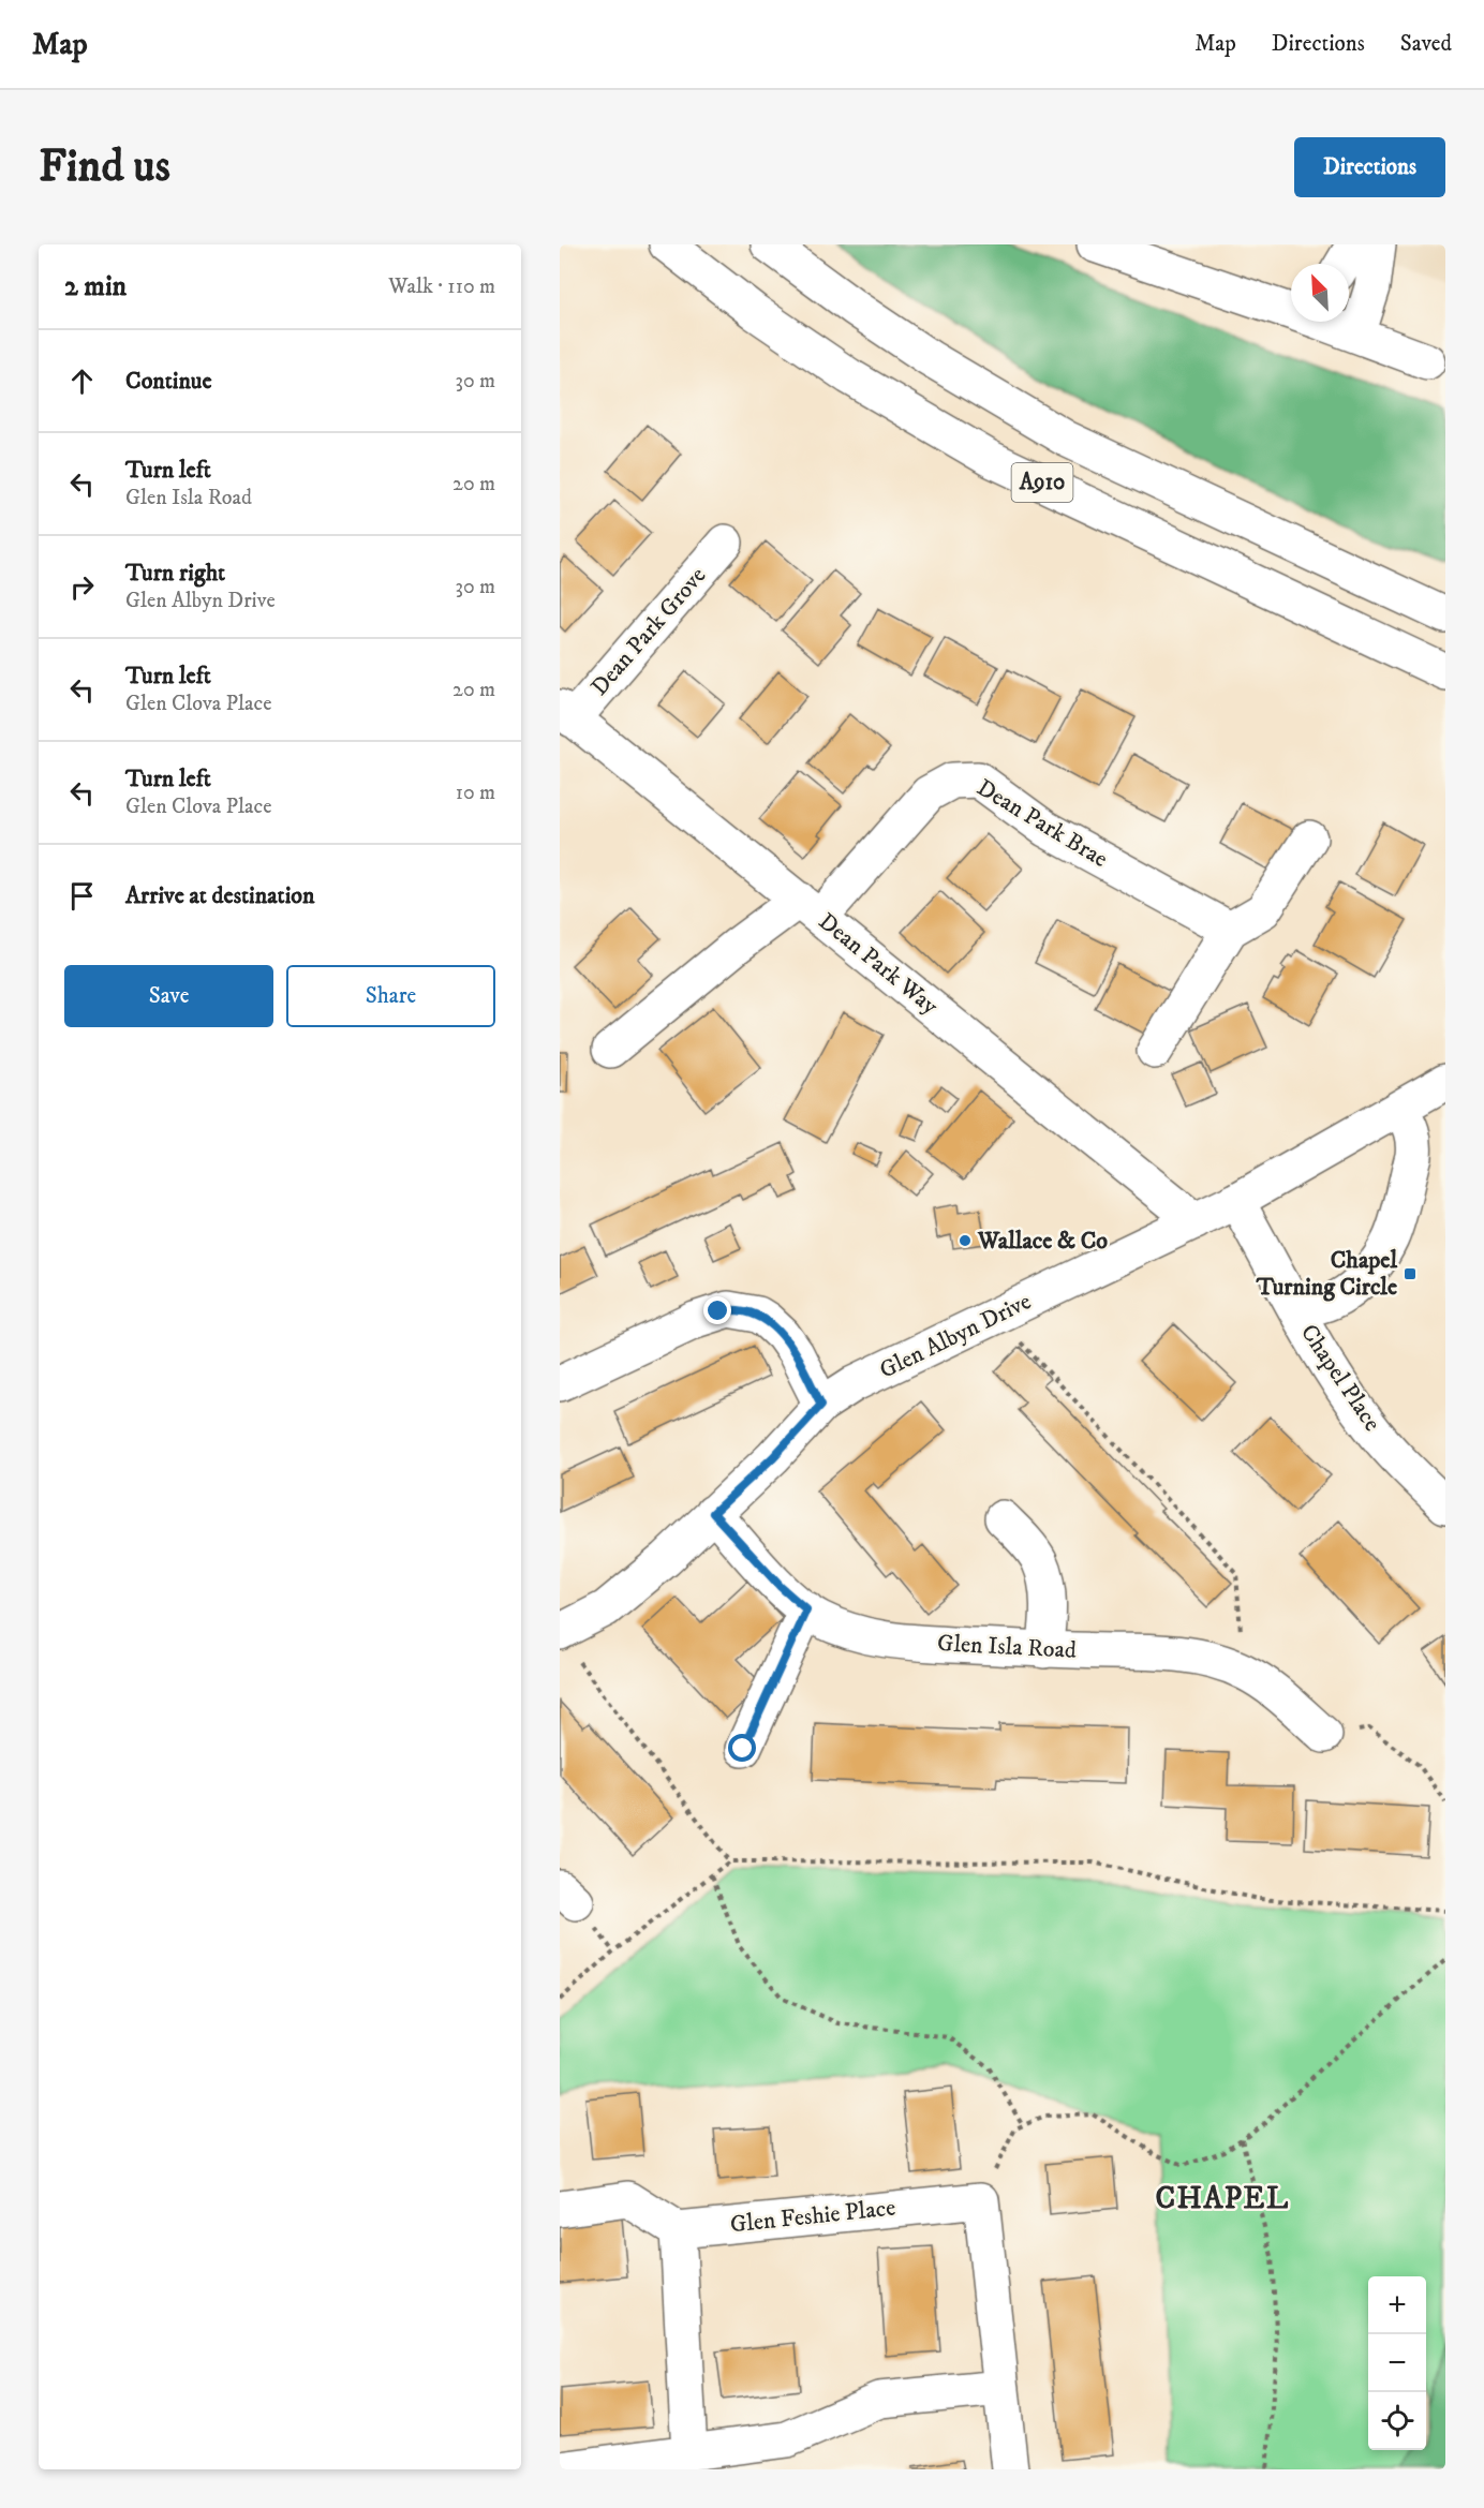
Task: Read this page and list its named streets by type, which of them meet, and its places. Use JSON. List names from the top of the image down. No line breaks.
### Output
{"streets":{"street":["A910","Dean Park Grove","Dean Park Brae","Dean Park Way","Glen Albyn Drive","Chapel Place","Glen Isla Road","Glen Feshie Place"]},"crossings":[["Dean Park Grove","Dean Park Way"],["Dean Park Brae","Dean Park Way"],["Dean Park Way","Glen Albyn Drive"],["Glen Albyn Drive","Chapel Place"],["Glen Albyn Drive","Glen Isla Road"]],"districts":["CHAPEL"],"places":{"other":["Wallace & Co"],"transit":["Chapel Turning Circle"]},"north":"top left","page":{"header":"Map","nav":["Map","Directions","Saved"],"buttons":["Directions",["Save","Share"]],"title":"Find us","heading":["2 min","Walk · 110 m"],"list":[["Continue","30 m"],["Turn left","Glen Isla Road","20 m"],["Turn right","Glen Albyn Drive","30 m"],["Turn left","Glen Clova Place","20 m"],["Turn left","Glen Clova Place","10 m"],"Arrive at destination"],"map_buttons":["+","−"]}}
